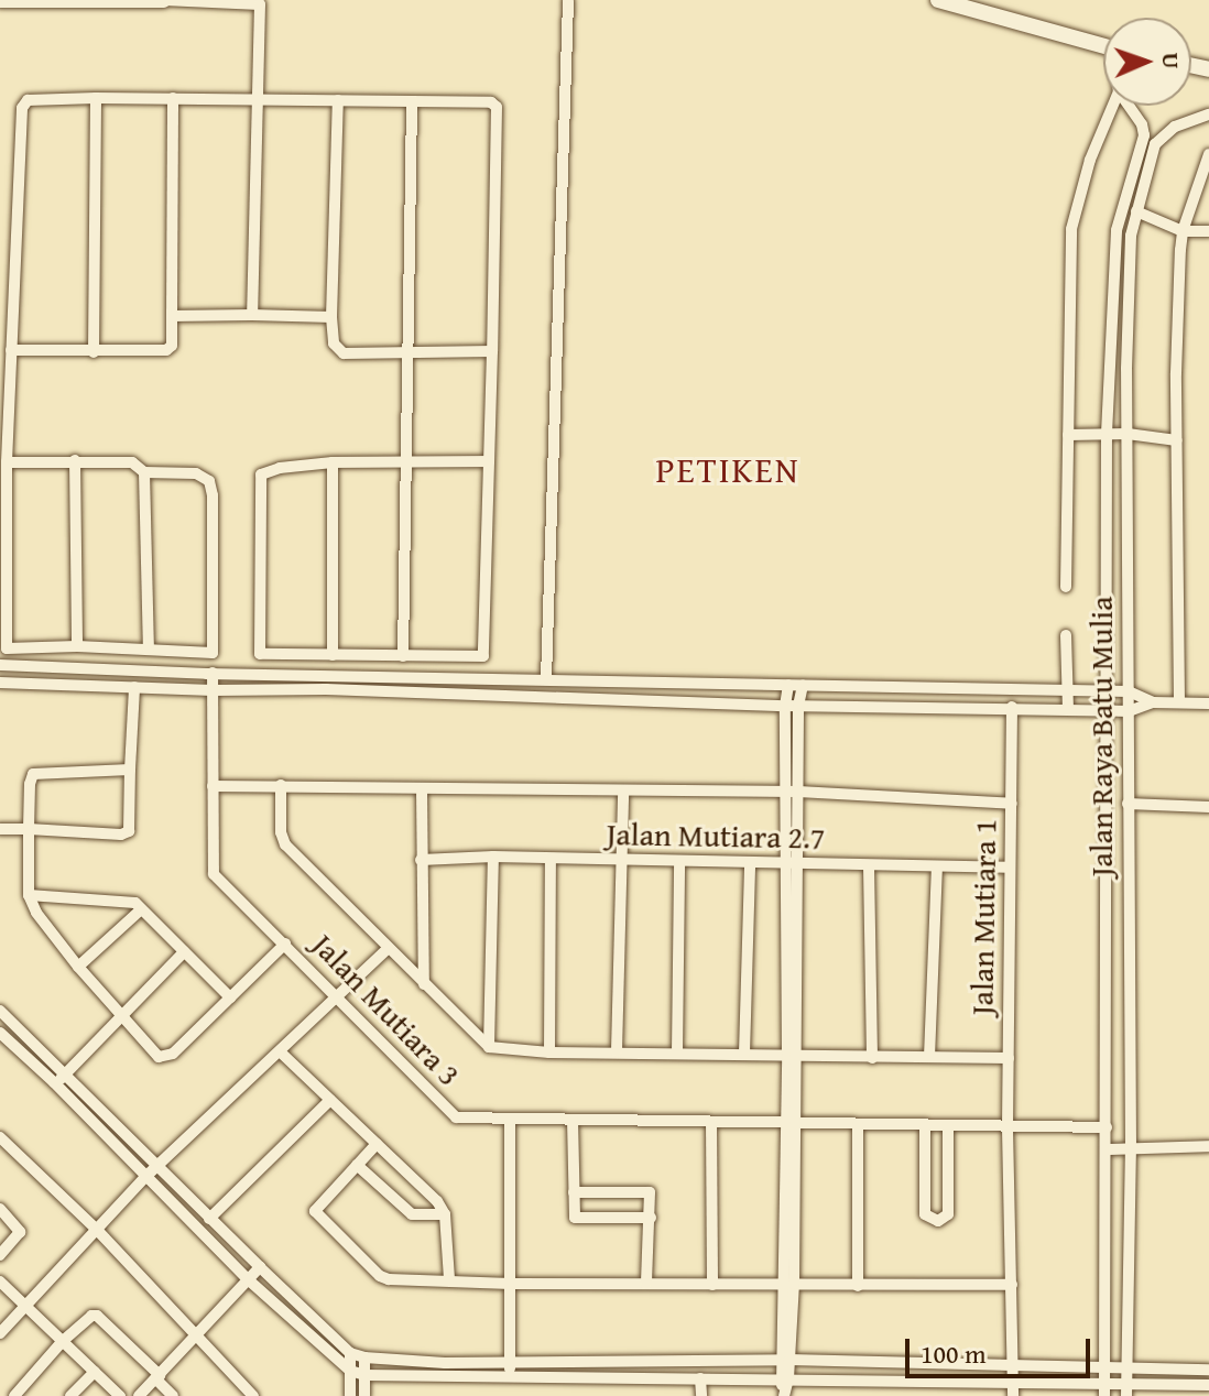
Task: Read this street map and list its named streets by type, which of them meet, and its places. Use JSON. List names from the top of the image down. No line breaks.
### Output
{"streets":{"street":["Jalan Raya Batu Mulia","Jalan Mutiara 2.7","Jalan Mutiara 1","Jalan Mutiara 3"]},"crossings":[["Jalan Mutiara 2.7","Jalan Mutiara 1"],["Jalan Mutiara 1","Jalan Mutiara 3"]],"districts":["PETIKEN"],"scale_bar":"100 m","north":"right"}
